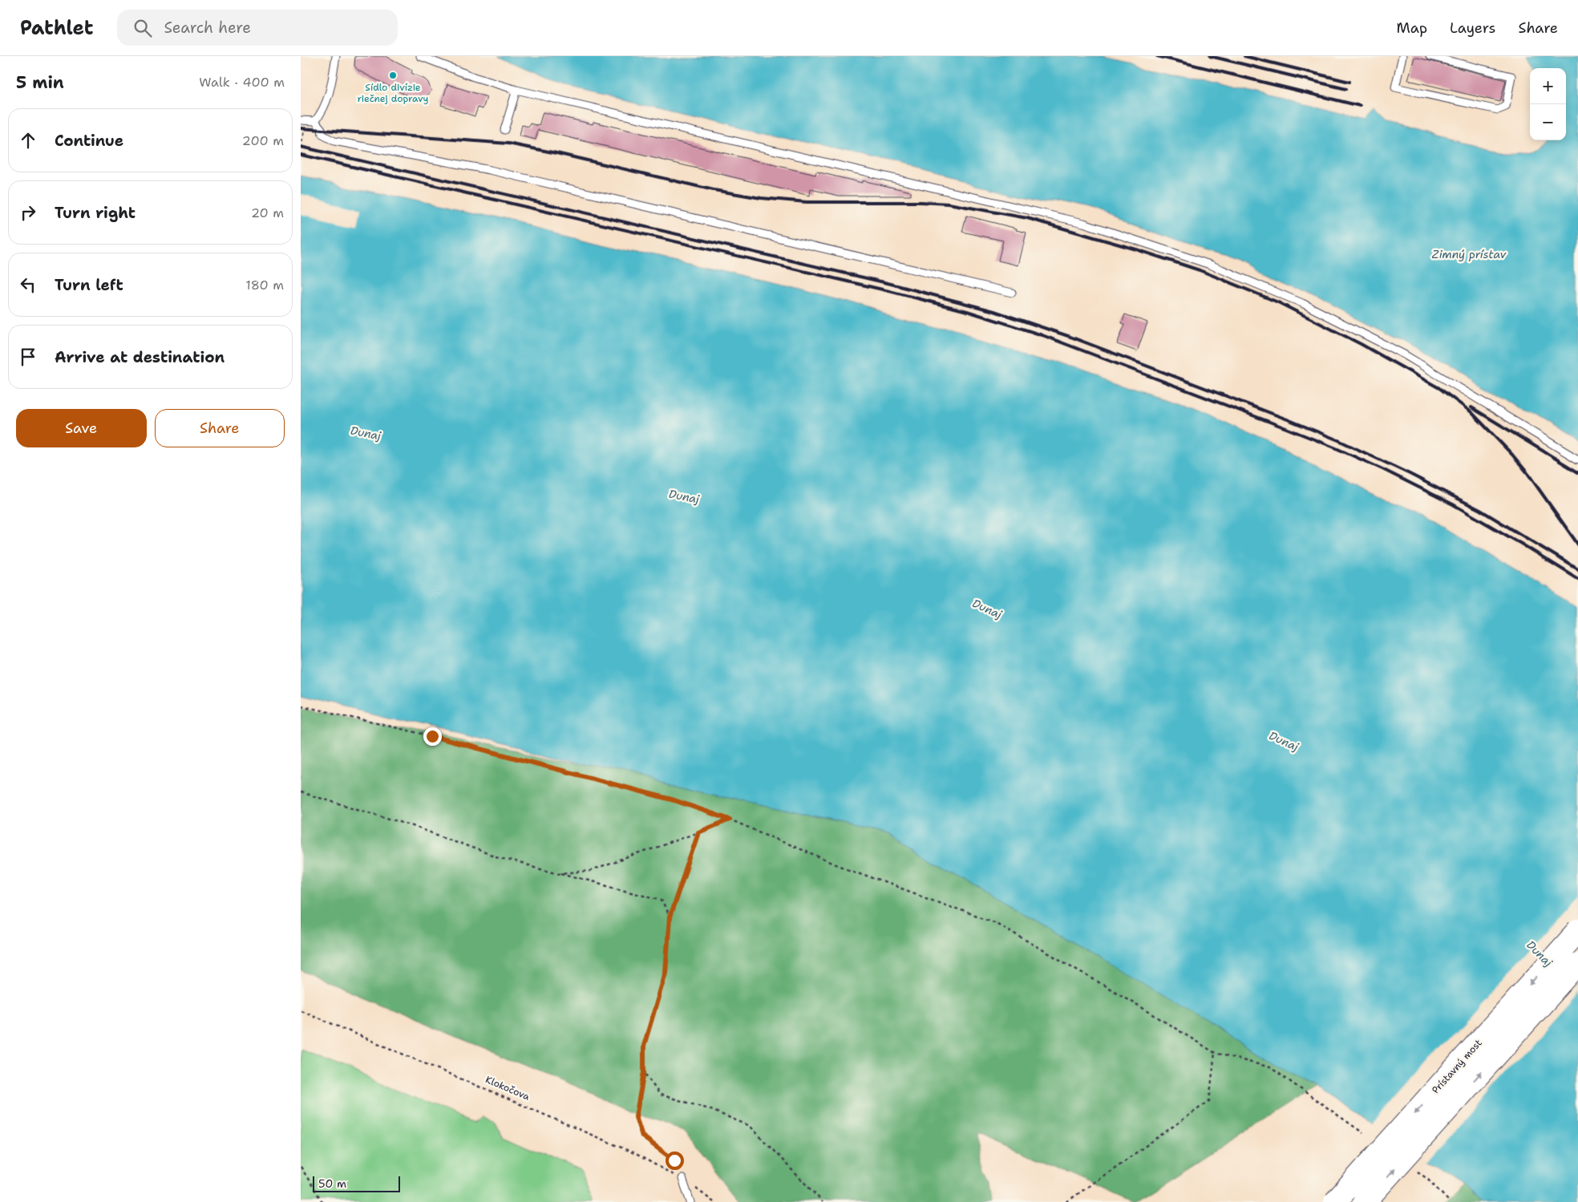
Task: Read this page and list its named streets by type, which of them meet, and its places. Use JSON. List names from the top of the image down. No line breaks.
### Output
{"streets":{"highway":["Prístavný most"],"path":["Klokočova"]},"water":["Zimný prístav","Dunaj"],"places":["Sídlo divízie riečnej dopravy"],"scale_bar":"50 m","page":{"header":"Pathlet","search":"Search here","nav":["Map","Layers","Share"],"heading":["5 min","Walk · 400 m"],"map_buttons":["+","−"],"list":[["Continue","200 m"],["Turn right","20 m"],["Turn left","180 m"],"Arrive at destination"],"buttons":["Save","Share"],"scale":"50 m"}}
